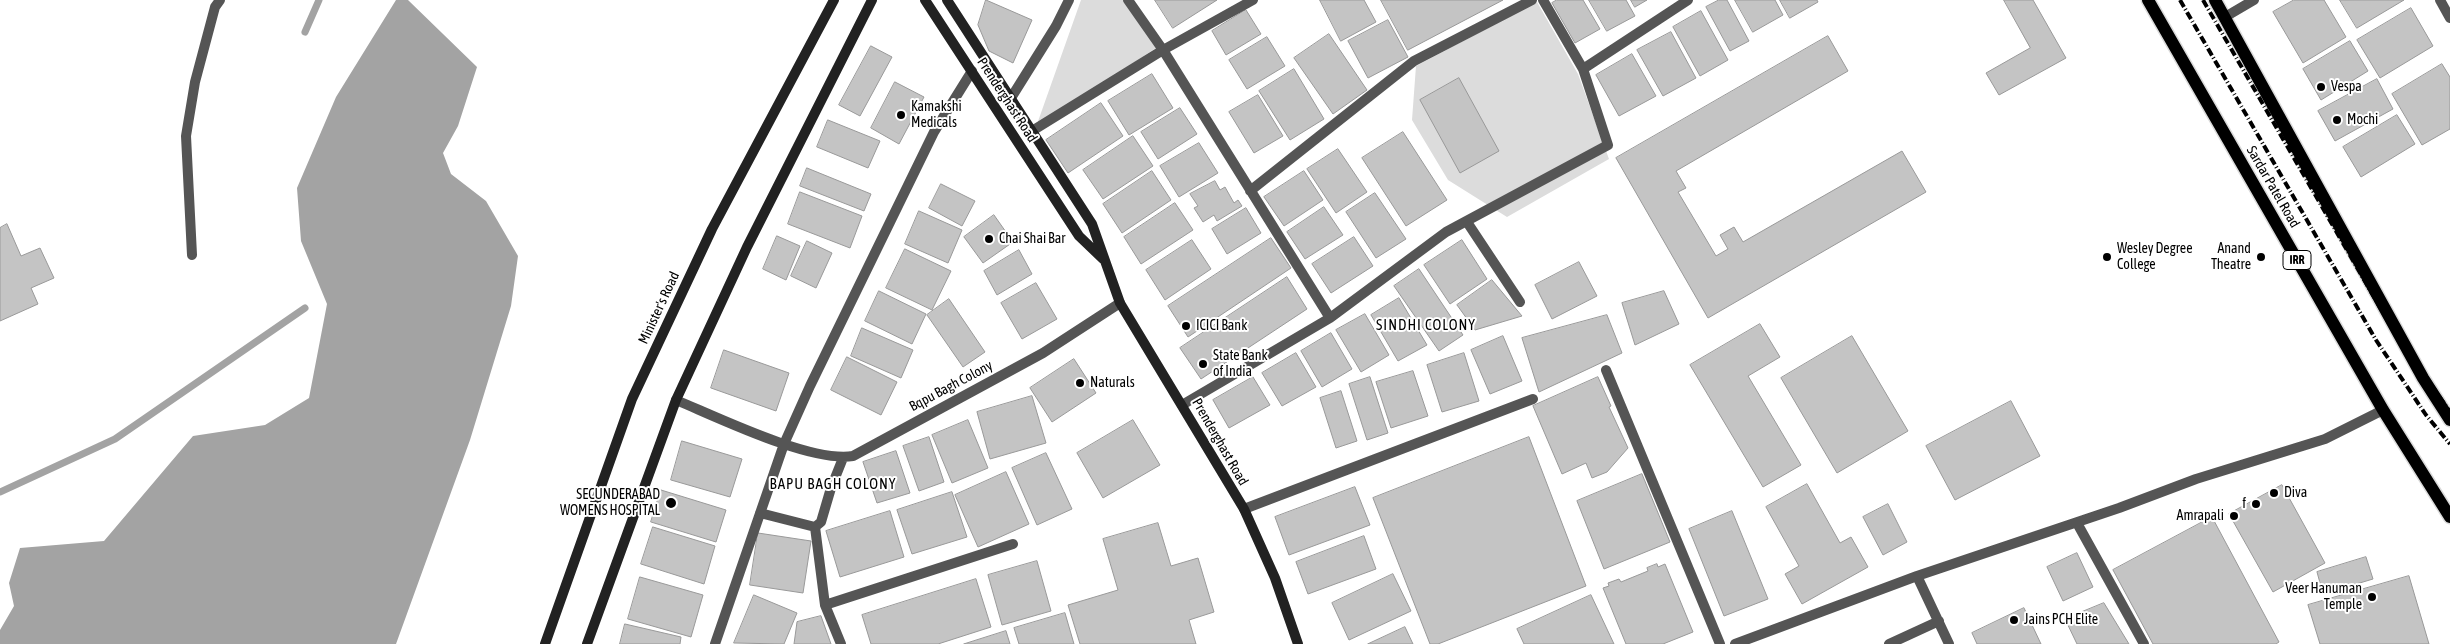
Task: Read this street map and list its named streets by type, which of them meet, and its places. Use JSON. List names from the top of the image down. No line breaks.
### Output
{"streets":{"main road":["Prenderghast Road","Sardar Patel Road","IRR","Minister's Road"],"street":["Bqpu Bagh Colony"]},"crossings":[["Prenderghast Road","Bqpu Bagh Colony"]],"districts":["SINDHI COLONY","BAPU BAGH COLONY"],"places":["Vespa","Kamakshi Medicals","Mochi","Chai Shai Bar","Wesley Degree College","Anand Theatre","ICICI Bank","State Bank of India","Naturals","Diva","SECUNDERABAD WOMENS HOSPITAL","f","Amrapali","Veer Hanuman Temple","Jains PCH Elite"]}
